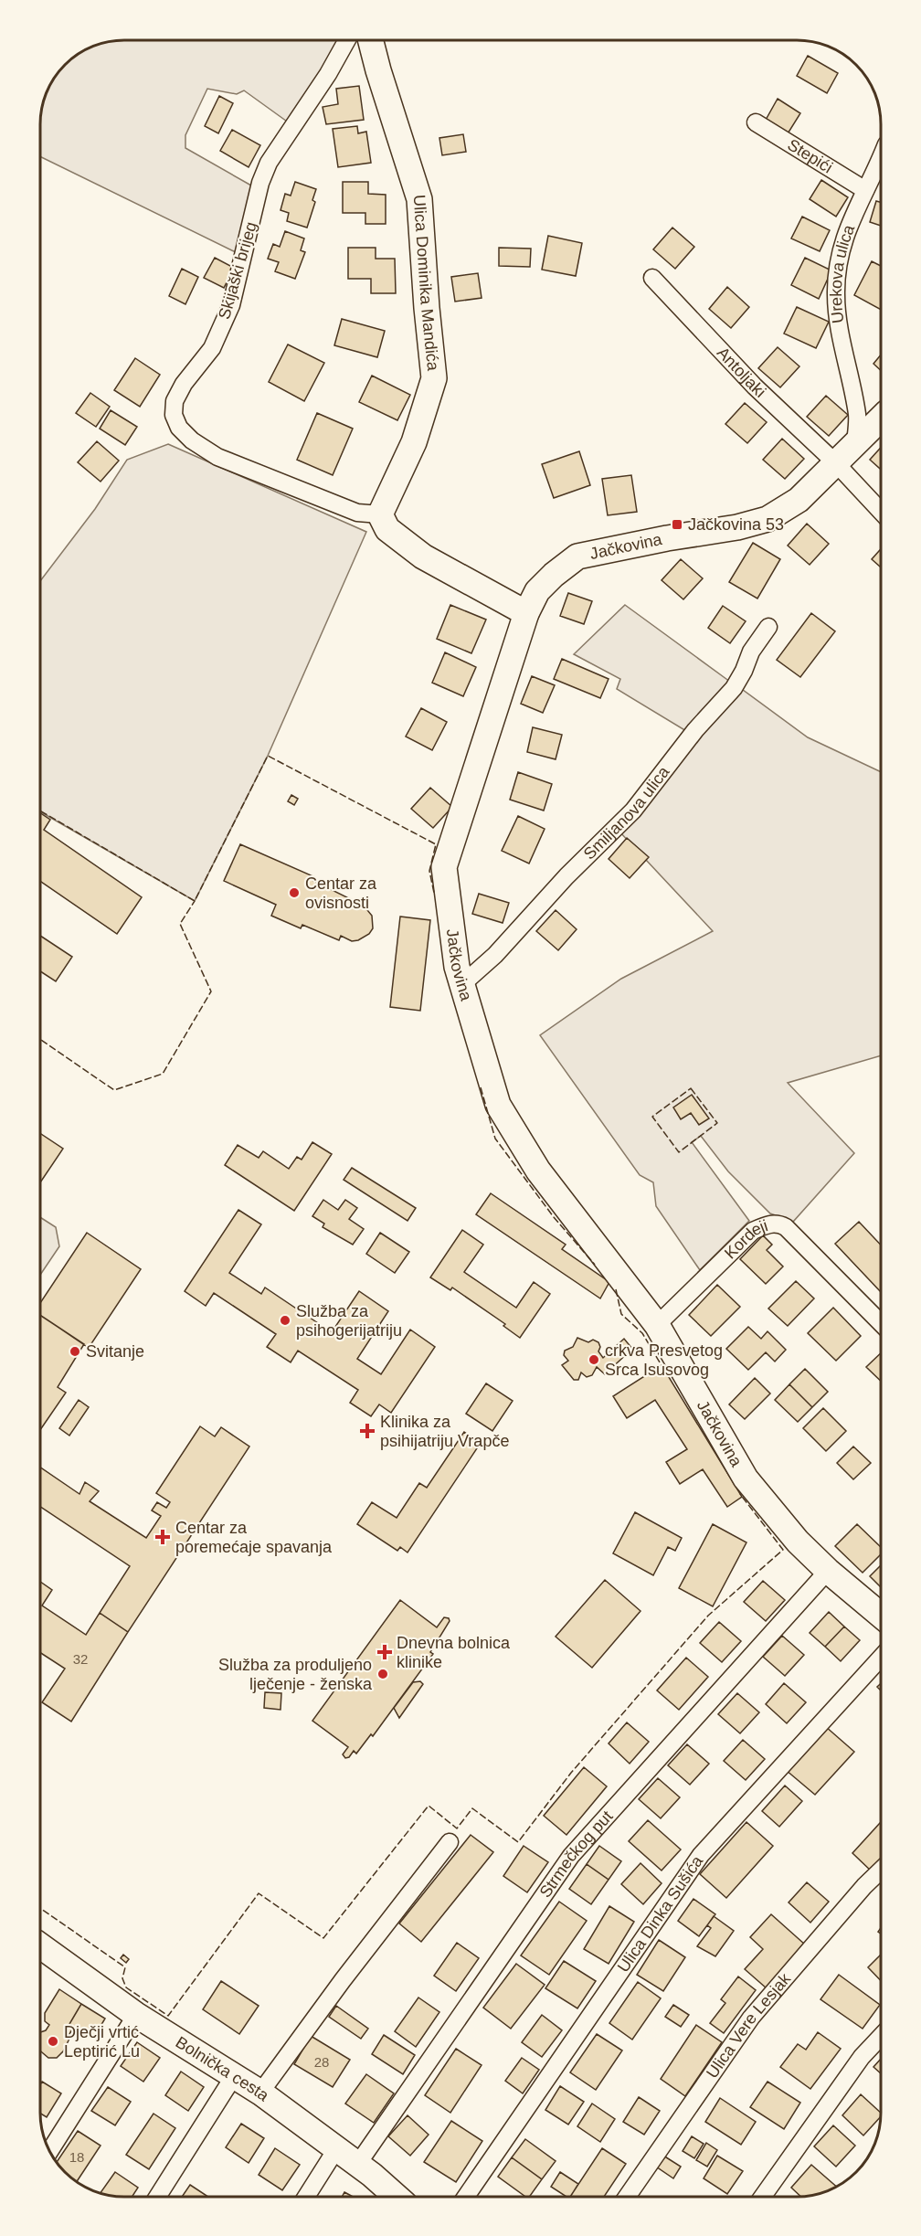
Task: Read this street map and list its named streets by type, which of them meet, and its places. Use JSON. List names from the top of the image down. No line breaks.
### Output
{"streets":{"street":["Stepići","Skijaški brijeg","Urekova ulica","Ulica Dominika Mandića","Antoljaki","Jačkovina","Smiljanova ulica","Kordeji","Strmečkog put","Ulica Dinka Sušića","Ulica Vere Lesjak","Bolnička cesta"]},"crossings":[["Stepići","Urekova ulica"],["Skijaški brijeg","Ulica Dominika Mandića"],["Urekova ulica","Jačkovina"],["Antoljaki","Jačkovina"],["Jačkovina","Smiljanova ulica"],["Jačkovina","Kordeji"],["Jačkovina","Strmečkog put"],["Strmečkog put","Bolnička cesta"]],"places":{"transit":["Jačkovina 53"],"other":["Centar za ovisnosti","Služba za psihogerijatriju","Svitanje","crkva Presvetog Srca Isusovog","Služba za produljeno lječenje - ženska","Dječji vrtić Leptirić Lu"],"health":["Klinika za psihijatriju Vrapče","Centar za poremećaje spavanja","Dnevna bolnica klinike"]},"house_numbers":["32","28","18"]}
